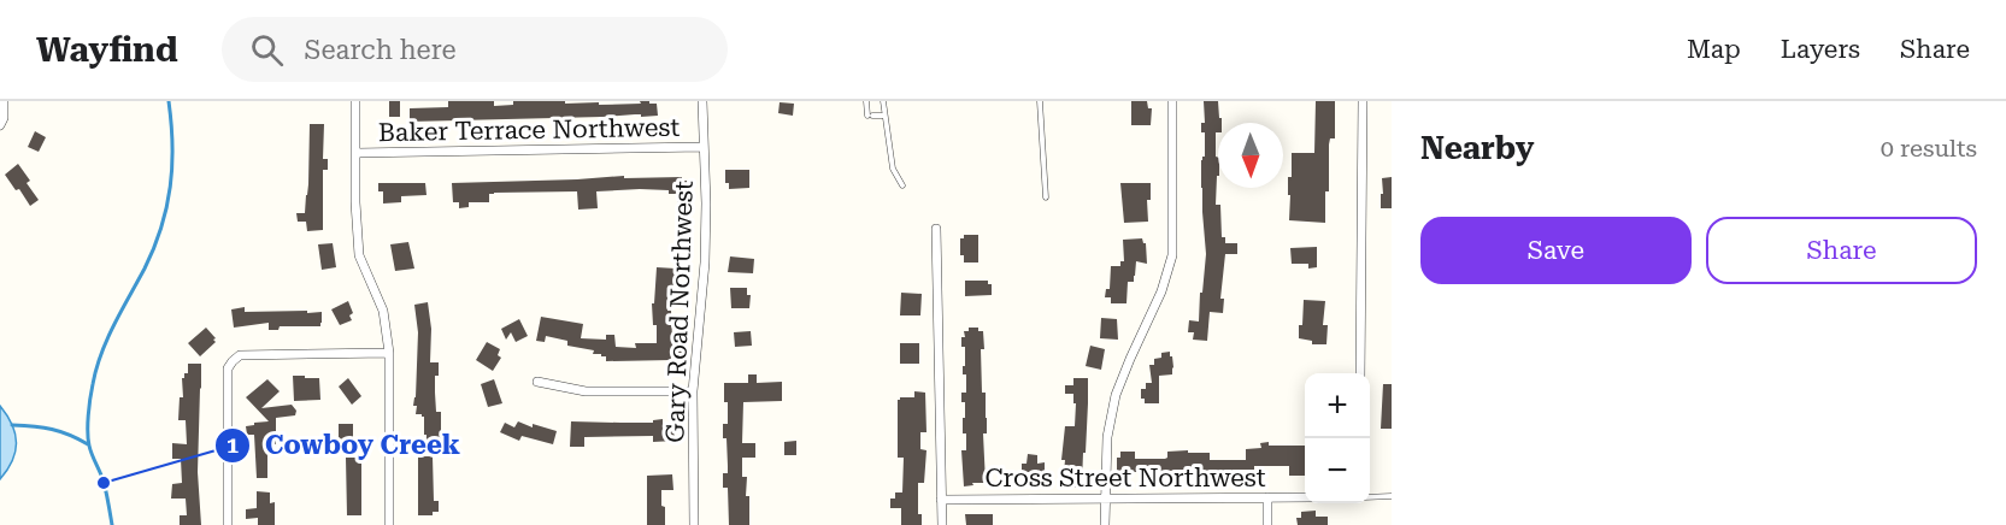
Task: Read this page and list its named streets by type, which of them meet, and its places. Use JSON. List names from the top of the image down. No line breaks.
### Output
{"streets":{"street":["Baker Terrace Northwest","Gary Road Northwest","Cross Street Northwest"]},"crossings":[["Baker Terrace Northwest","Gary Road Northwest"]],"places":["Cowboy Creek"],"north":"bottom","page":{"header":"Wayfind","search":"Search here","nav":["Map","Layers","Share"],"heading":["Nearby","0 results"],"buttons":["Save","Share"],"map_buttons":["+","−"]}}
